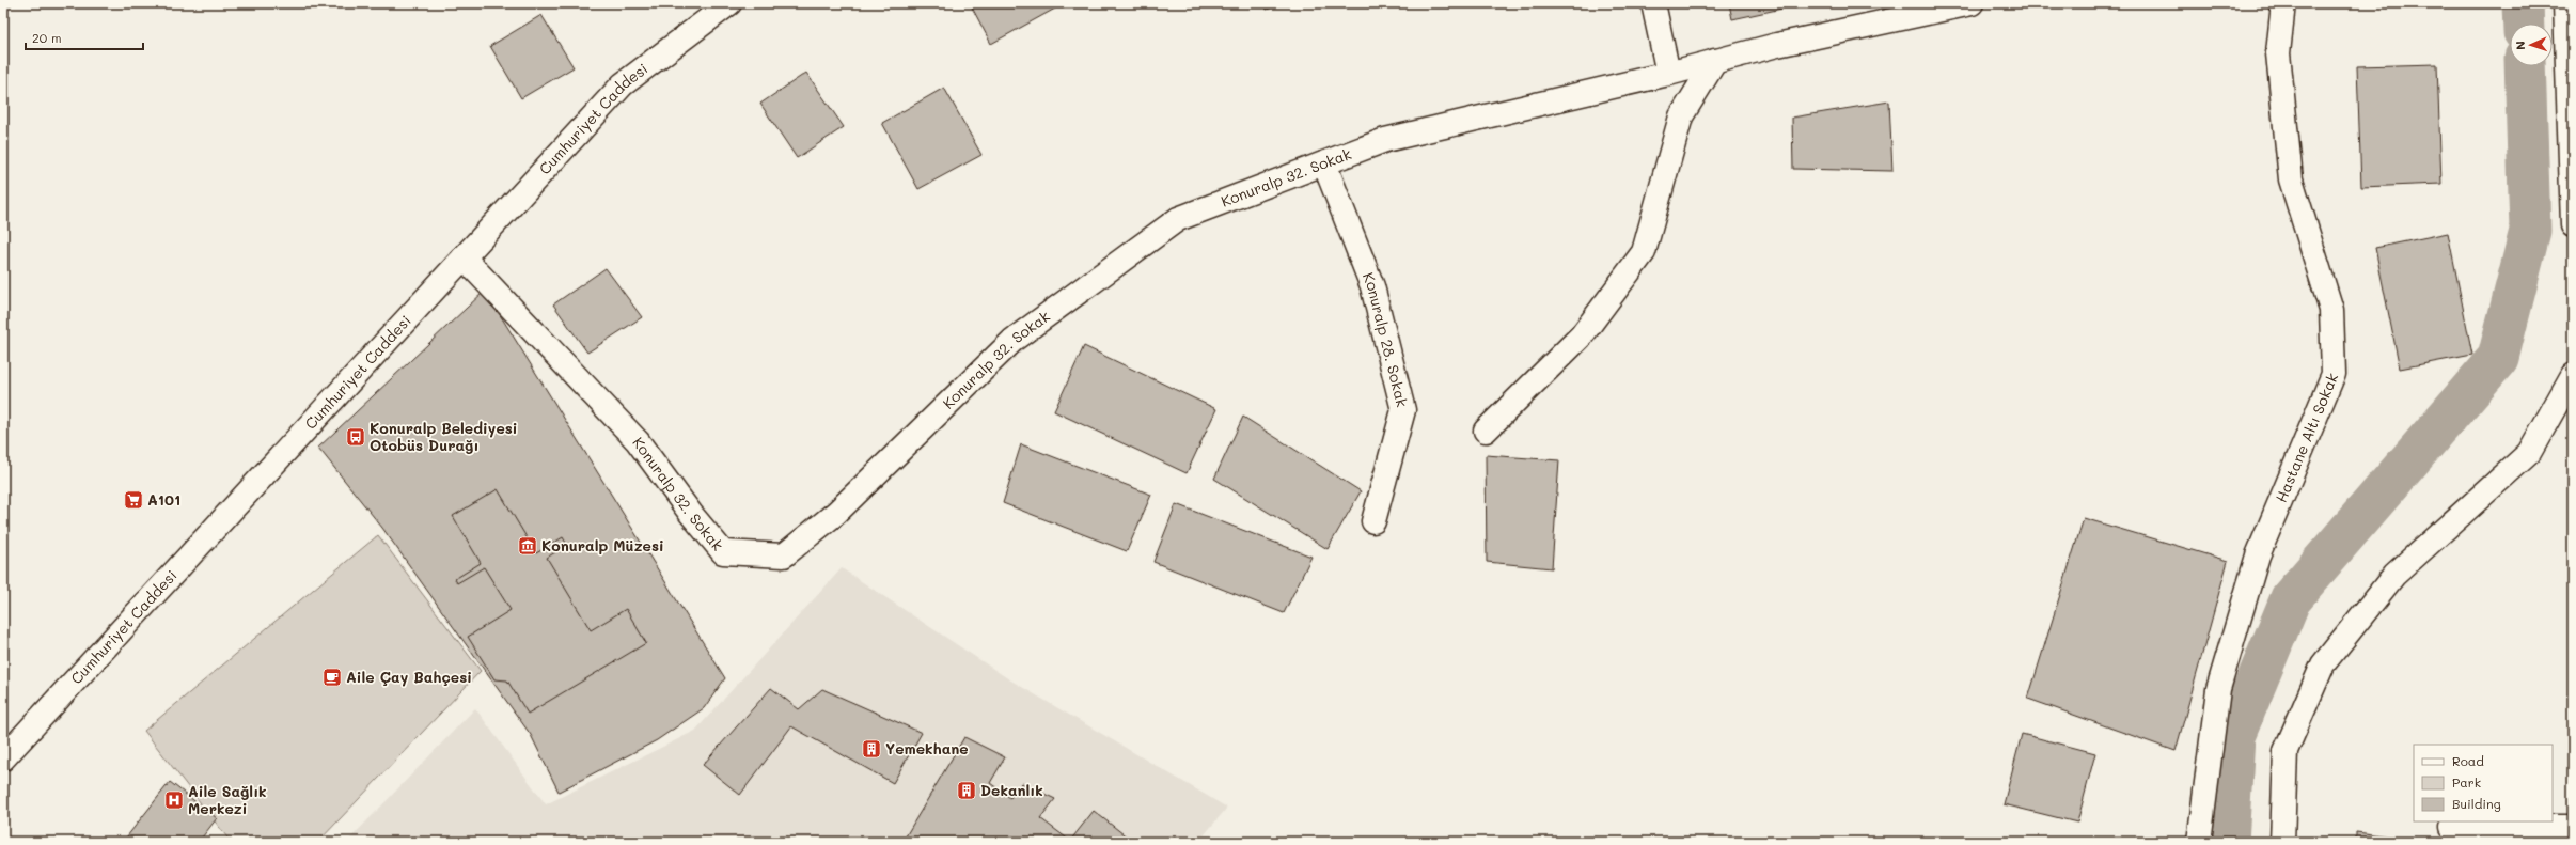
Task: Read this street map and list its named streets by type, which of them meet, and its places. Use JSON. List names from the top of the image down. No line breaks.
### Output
{"streets":{"street":["Cumhuriyet Caddesi","Konuralp 32. Sokak","Konuralp 28. Sokak","Hastane Altı Sokak"]},"crossings":[["Cumhuriyet Caddesi","Konuralp 32. Sokak"],["Konuralp 32. Sokak","Konuralp 28. Sokak"]],"places":{"bus stop":["Konuralp Belediyesi Otobüs Durağı"],"supermarket":["A101"],"museum":["Konuralp Müzesi"],"cafe":["Aile Çay Bahçesi"],"building":["Yemekhane","Dekanlık"],"hospital":["Aile Sağlık Merkezi"]},"legend":["Road","Park","Building"],"scale_bar":"20 m","north":"left"}
